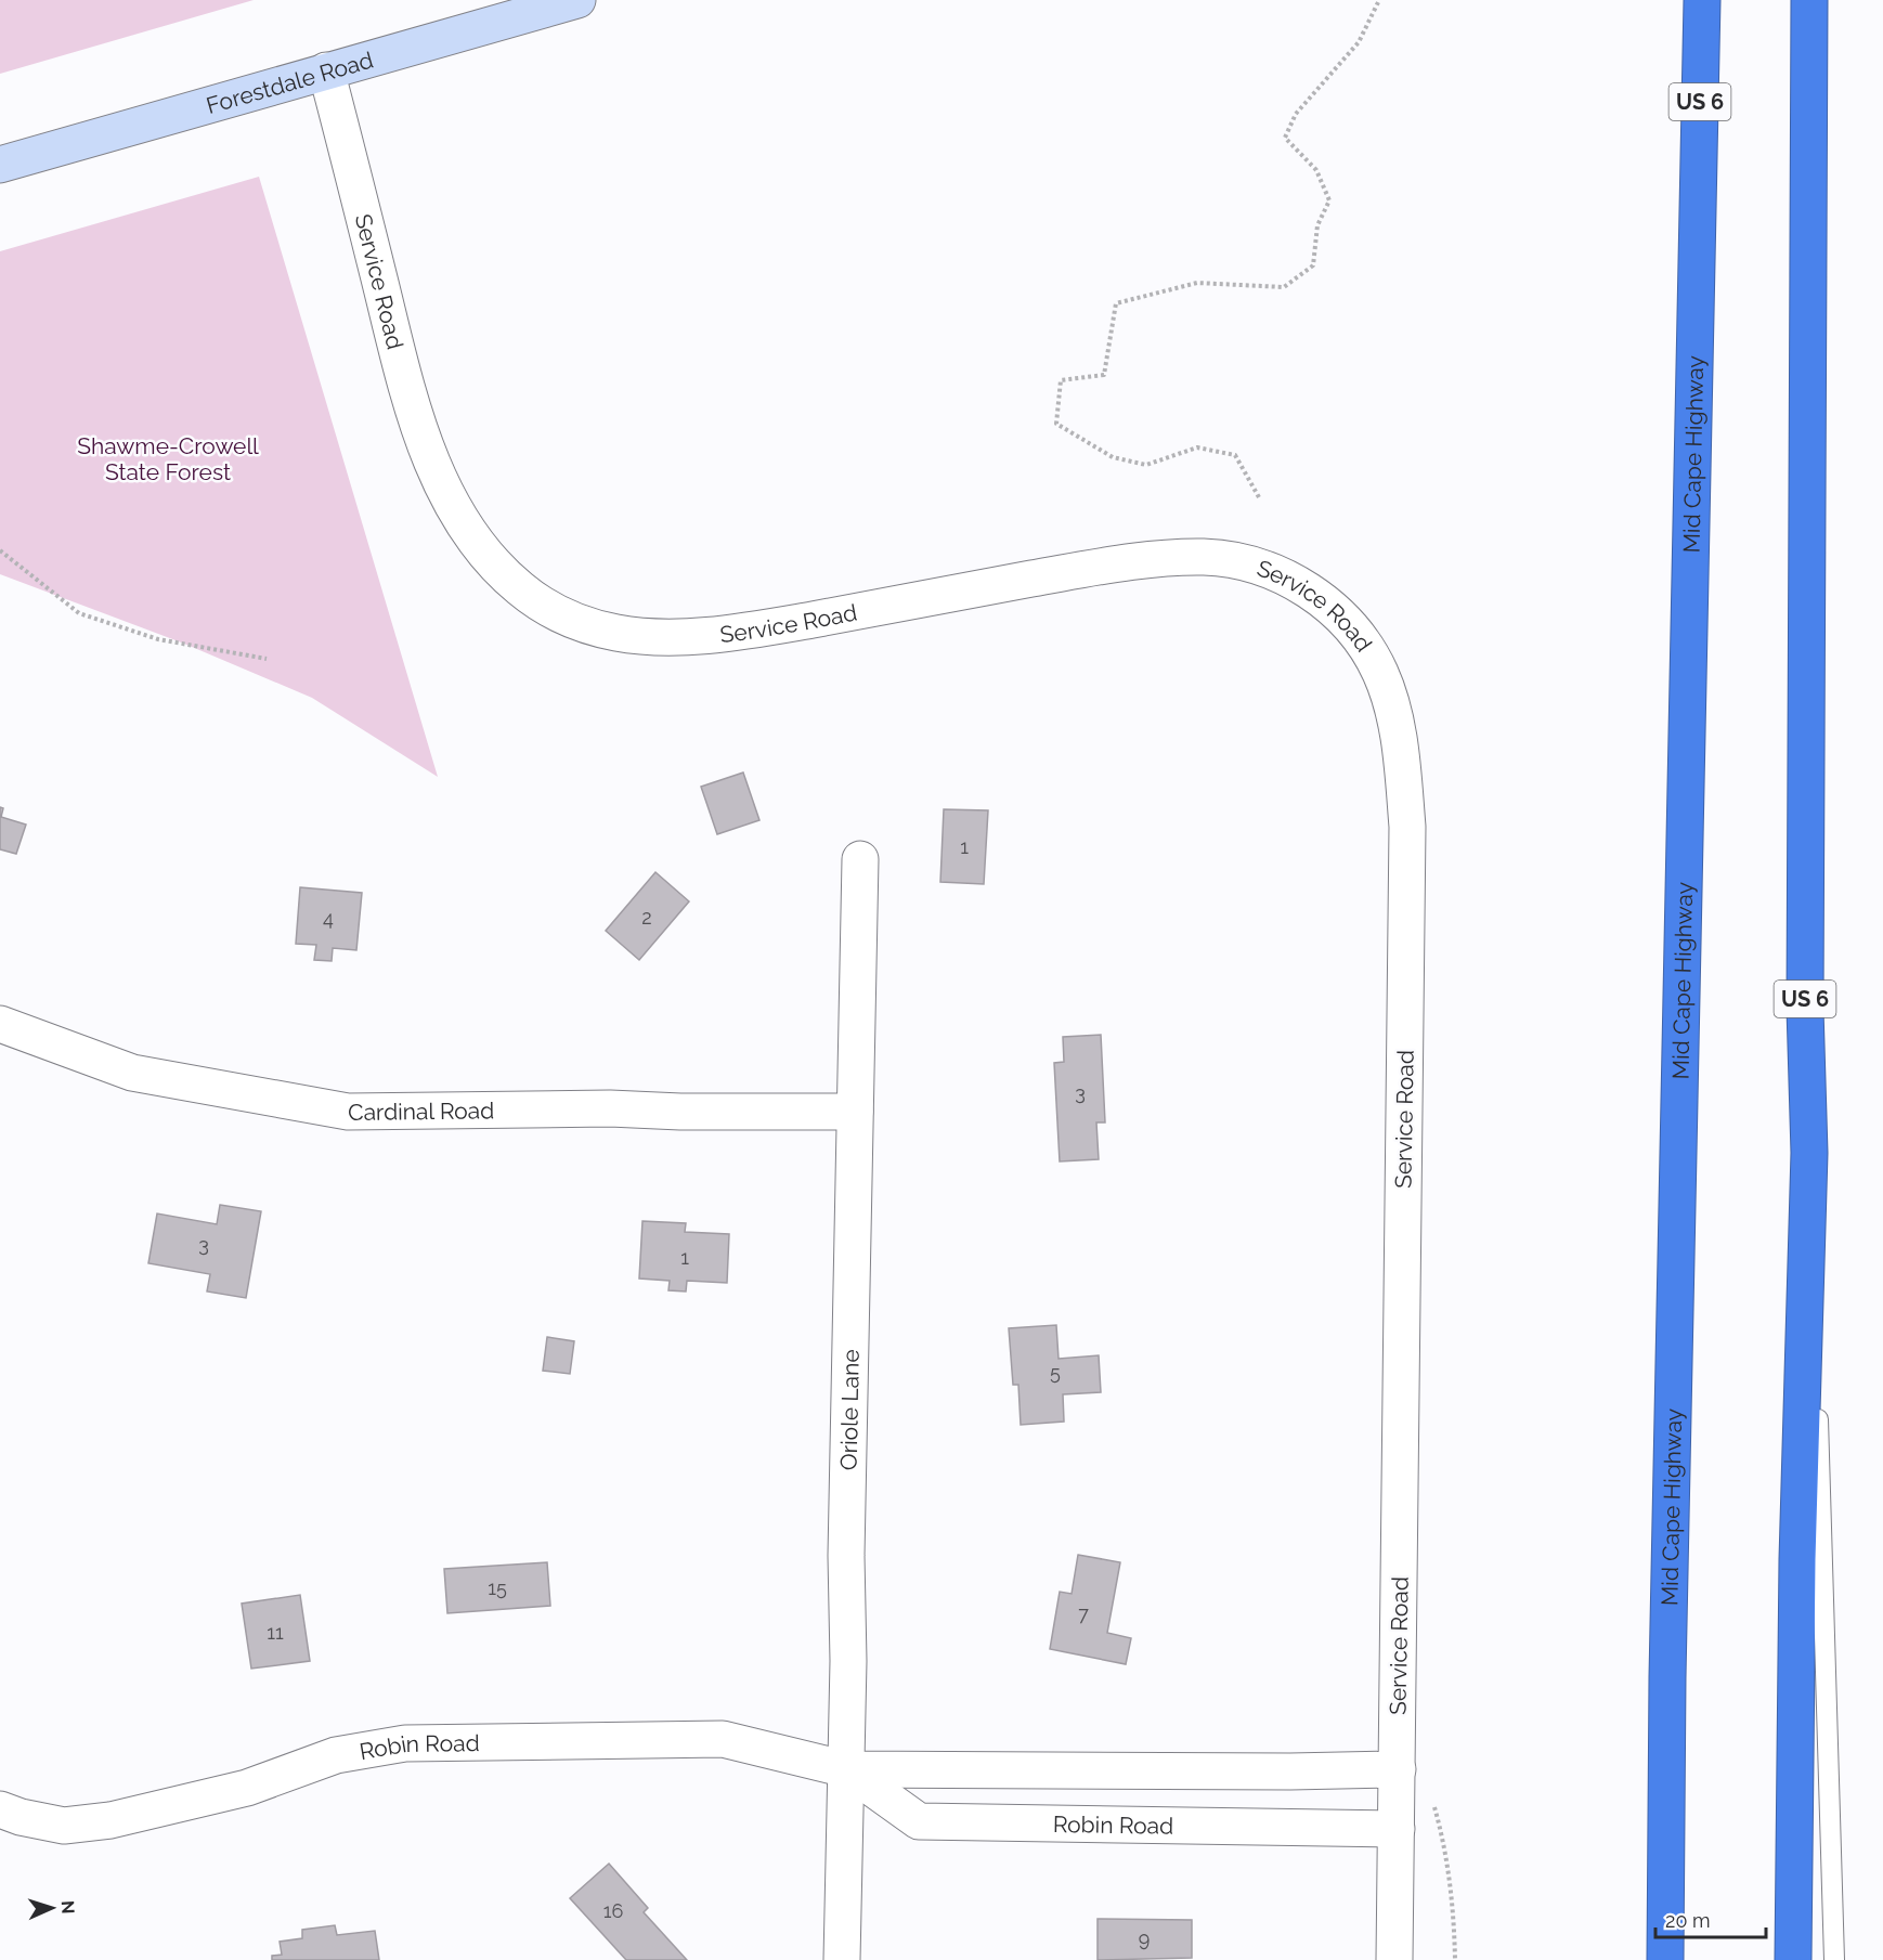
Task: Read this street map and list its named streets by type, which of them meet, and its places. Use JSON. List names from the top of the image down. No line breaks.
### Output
{"streets":{"highway":["US 6","Mid Cape Highway"],"main road":["Forestdale Road"],"street":["Service Road","Cardinal Road","Oriole Lane","Robin Road"]},"crossings":[["Forestdale Road","Service Road"],["Service Road","Robin Road"],["Cardinal Road","Oriole Lane"],["Oriole Lane","Robin Road"]],"parks":["Shawme-Crowell State Forest"],"house_numbers":["1","2","4","3","3","1","5","15","7","11","16","9"],"scale_bar":"20 m","north":"right"}
